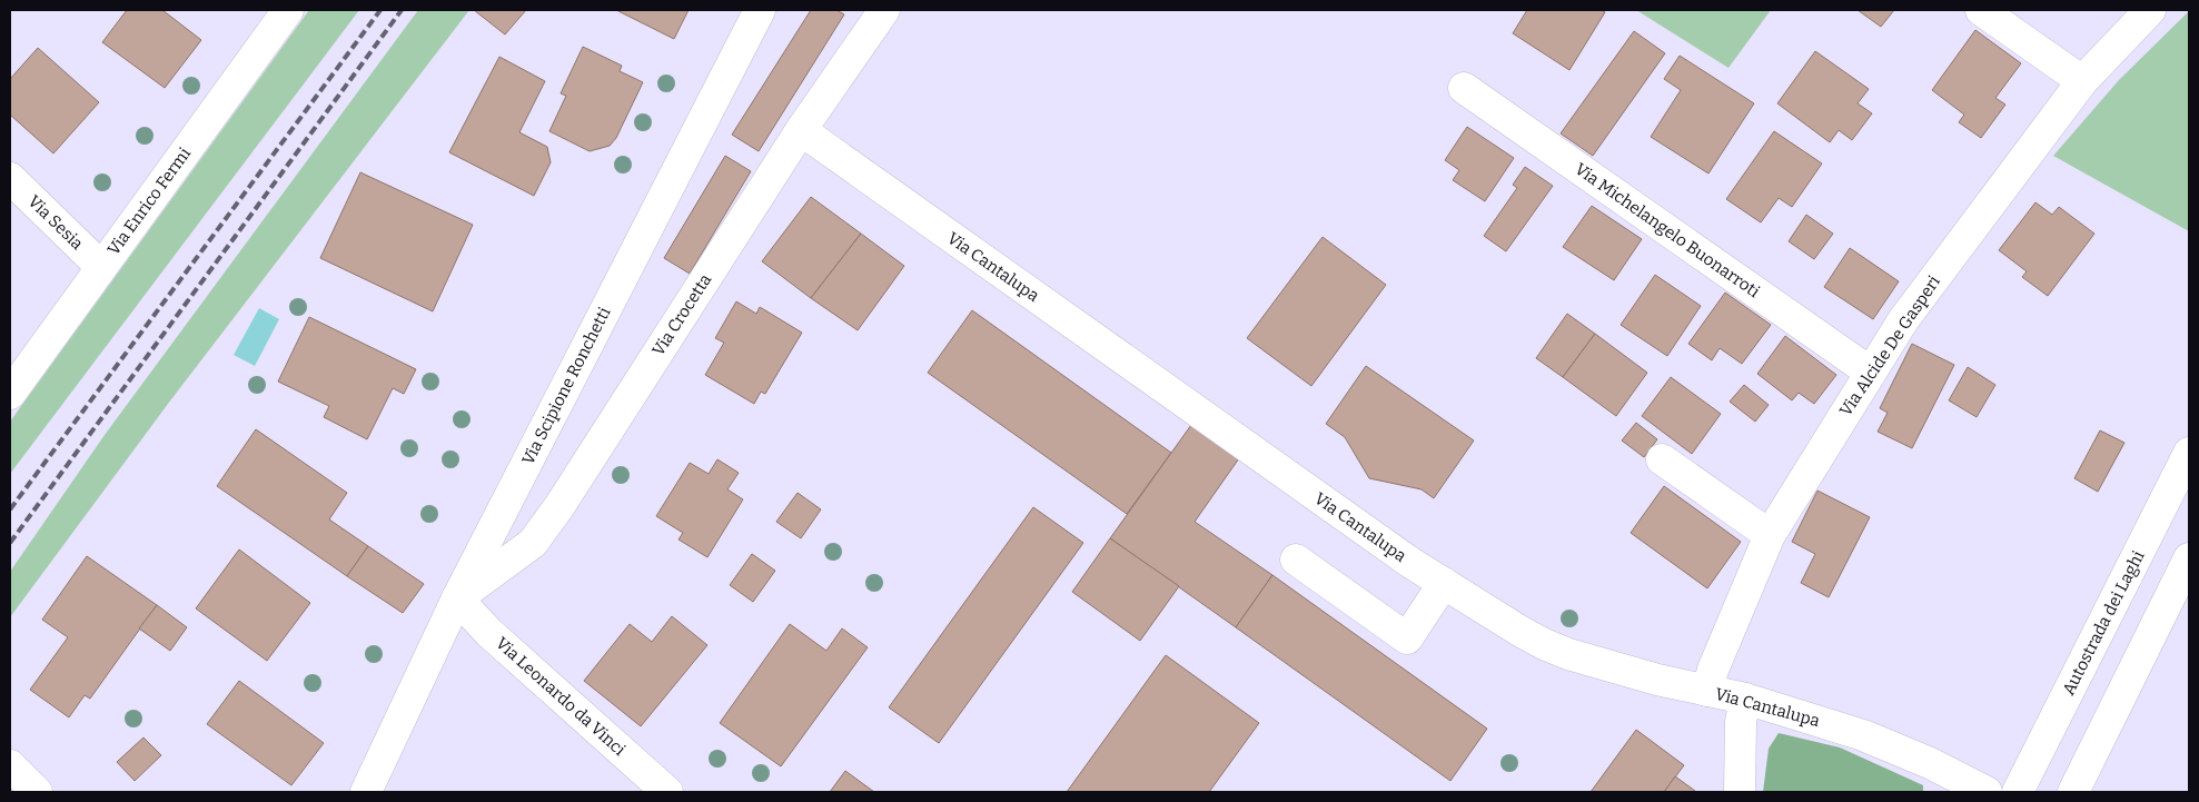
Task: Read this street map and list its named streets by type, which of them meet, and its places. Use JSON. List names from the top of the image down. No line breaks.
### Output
{"streets":{"main road":["Via Enrico Fermi","Via Sesia","Via Michelangelo Buonarroti","Via Cantalupa","Via Crocetta","Via Alcide De Gasperi","Via Scipione Ronchetti","Autostrada dei Laghi","Via Leonardo da Vinci"]},"crossings":[["Via Enrico Fermi","Via Sesia"],["Via Michelangelo Buonarroti","Via Alcide De Gasperi"],["Via Cantalupa","Via Crocetta"],["Via Cantalupa","Via Alcide De Gasperi"],["Via Crocetta","Via Scipione Ronchetti"],["Via Crocetta","Via Leonardo da Vinci"],["Via Scipione Ronchetti","Via Leonardo da Vinci"]]}
